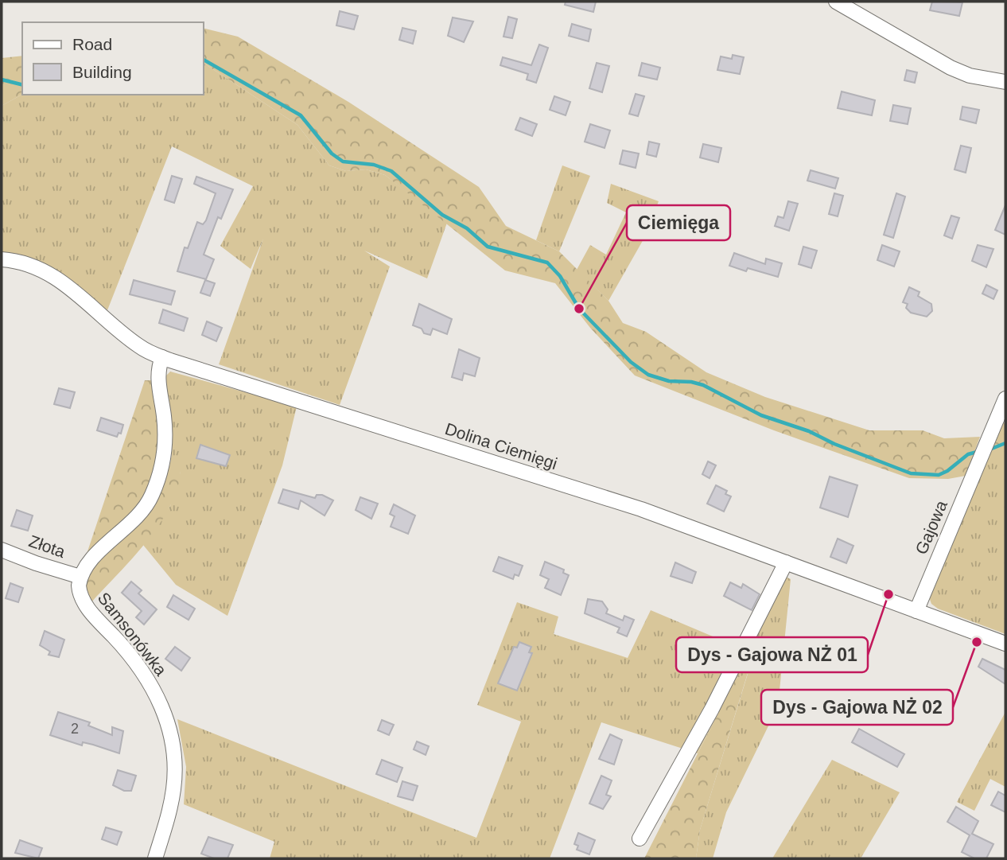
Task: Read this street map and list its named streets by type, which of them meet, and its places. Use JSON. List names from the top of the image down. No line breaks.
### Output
{"streets":{"street":["Dolina Ciemięgi","Gajowa","Złota","Samsonówka"]},"crossings":[["Dolina Ciemięgi","Gajowa"],["Złota","Samsonówka"]],"places":["Ciemięga","Dys - Gajowa NŻ 01","Dys - Gajowa NŻ 02"],"house_numbers":["2"],"legend":["Road","Building"]}
